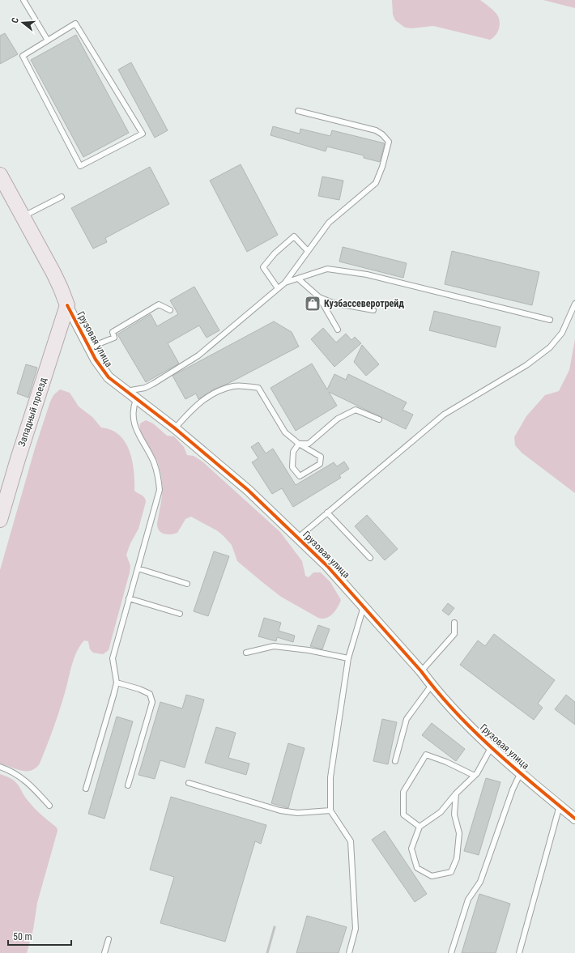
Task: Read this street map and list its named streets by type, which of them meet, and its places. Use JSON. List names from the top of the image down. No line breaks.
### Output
{"streets":{"main road":["Грузовая улица","Западный проезд"]},"crossings":[["Грузовая улица","Западный проезд"]],"places":{"shop":["Кузбассеверотрейд"]},"scale_bar":"50 m","north":"left"}
